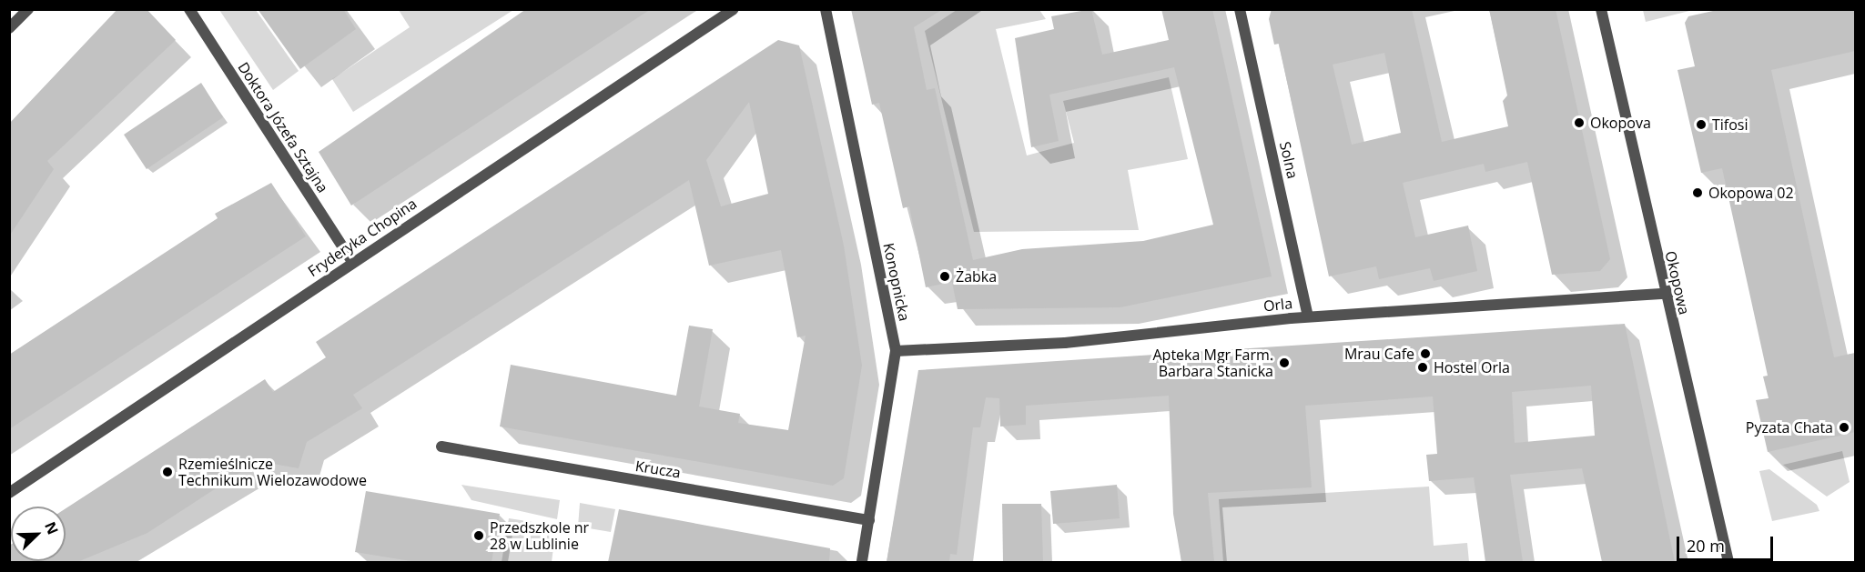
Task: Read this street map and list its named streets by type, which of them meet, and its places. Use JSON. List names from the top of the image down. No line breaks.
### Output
{"streets":{"street":["Doktora Józefa Sztajna","Solna","Fryderyka Chopina","Konopnicka","Okopowa","Orla","Krucza"]},"crossings":[["Doktora Józefa Sztajna","Fryderyka Chopina"],["Solna","Orla"],["Konopnicka","Orla"],["Konopnicka","Krucza"],["Okopowa","Orla"]],"places":["Okopova","Tifosi","Okopowa 02","Żabka","Mrau Cafe","Apteka Mgr Farm. Barbara Stanicka","Hostel Orla","Pyzata Chata","Rzemieślnicze Technikum Wielozawodowe","Przedszkole nr 28 w Lublinie"],"scale_bar":"20 m","north":"top right"}
